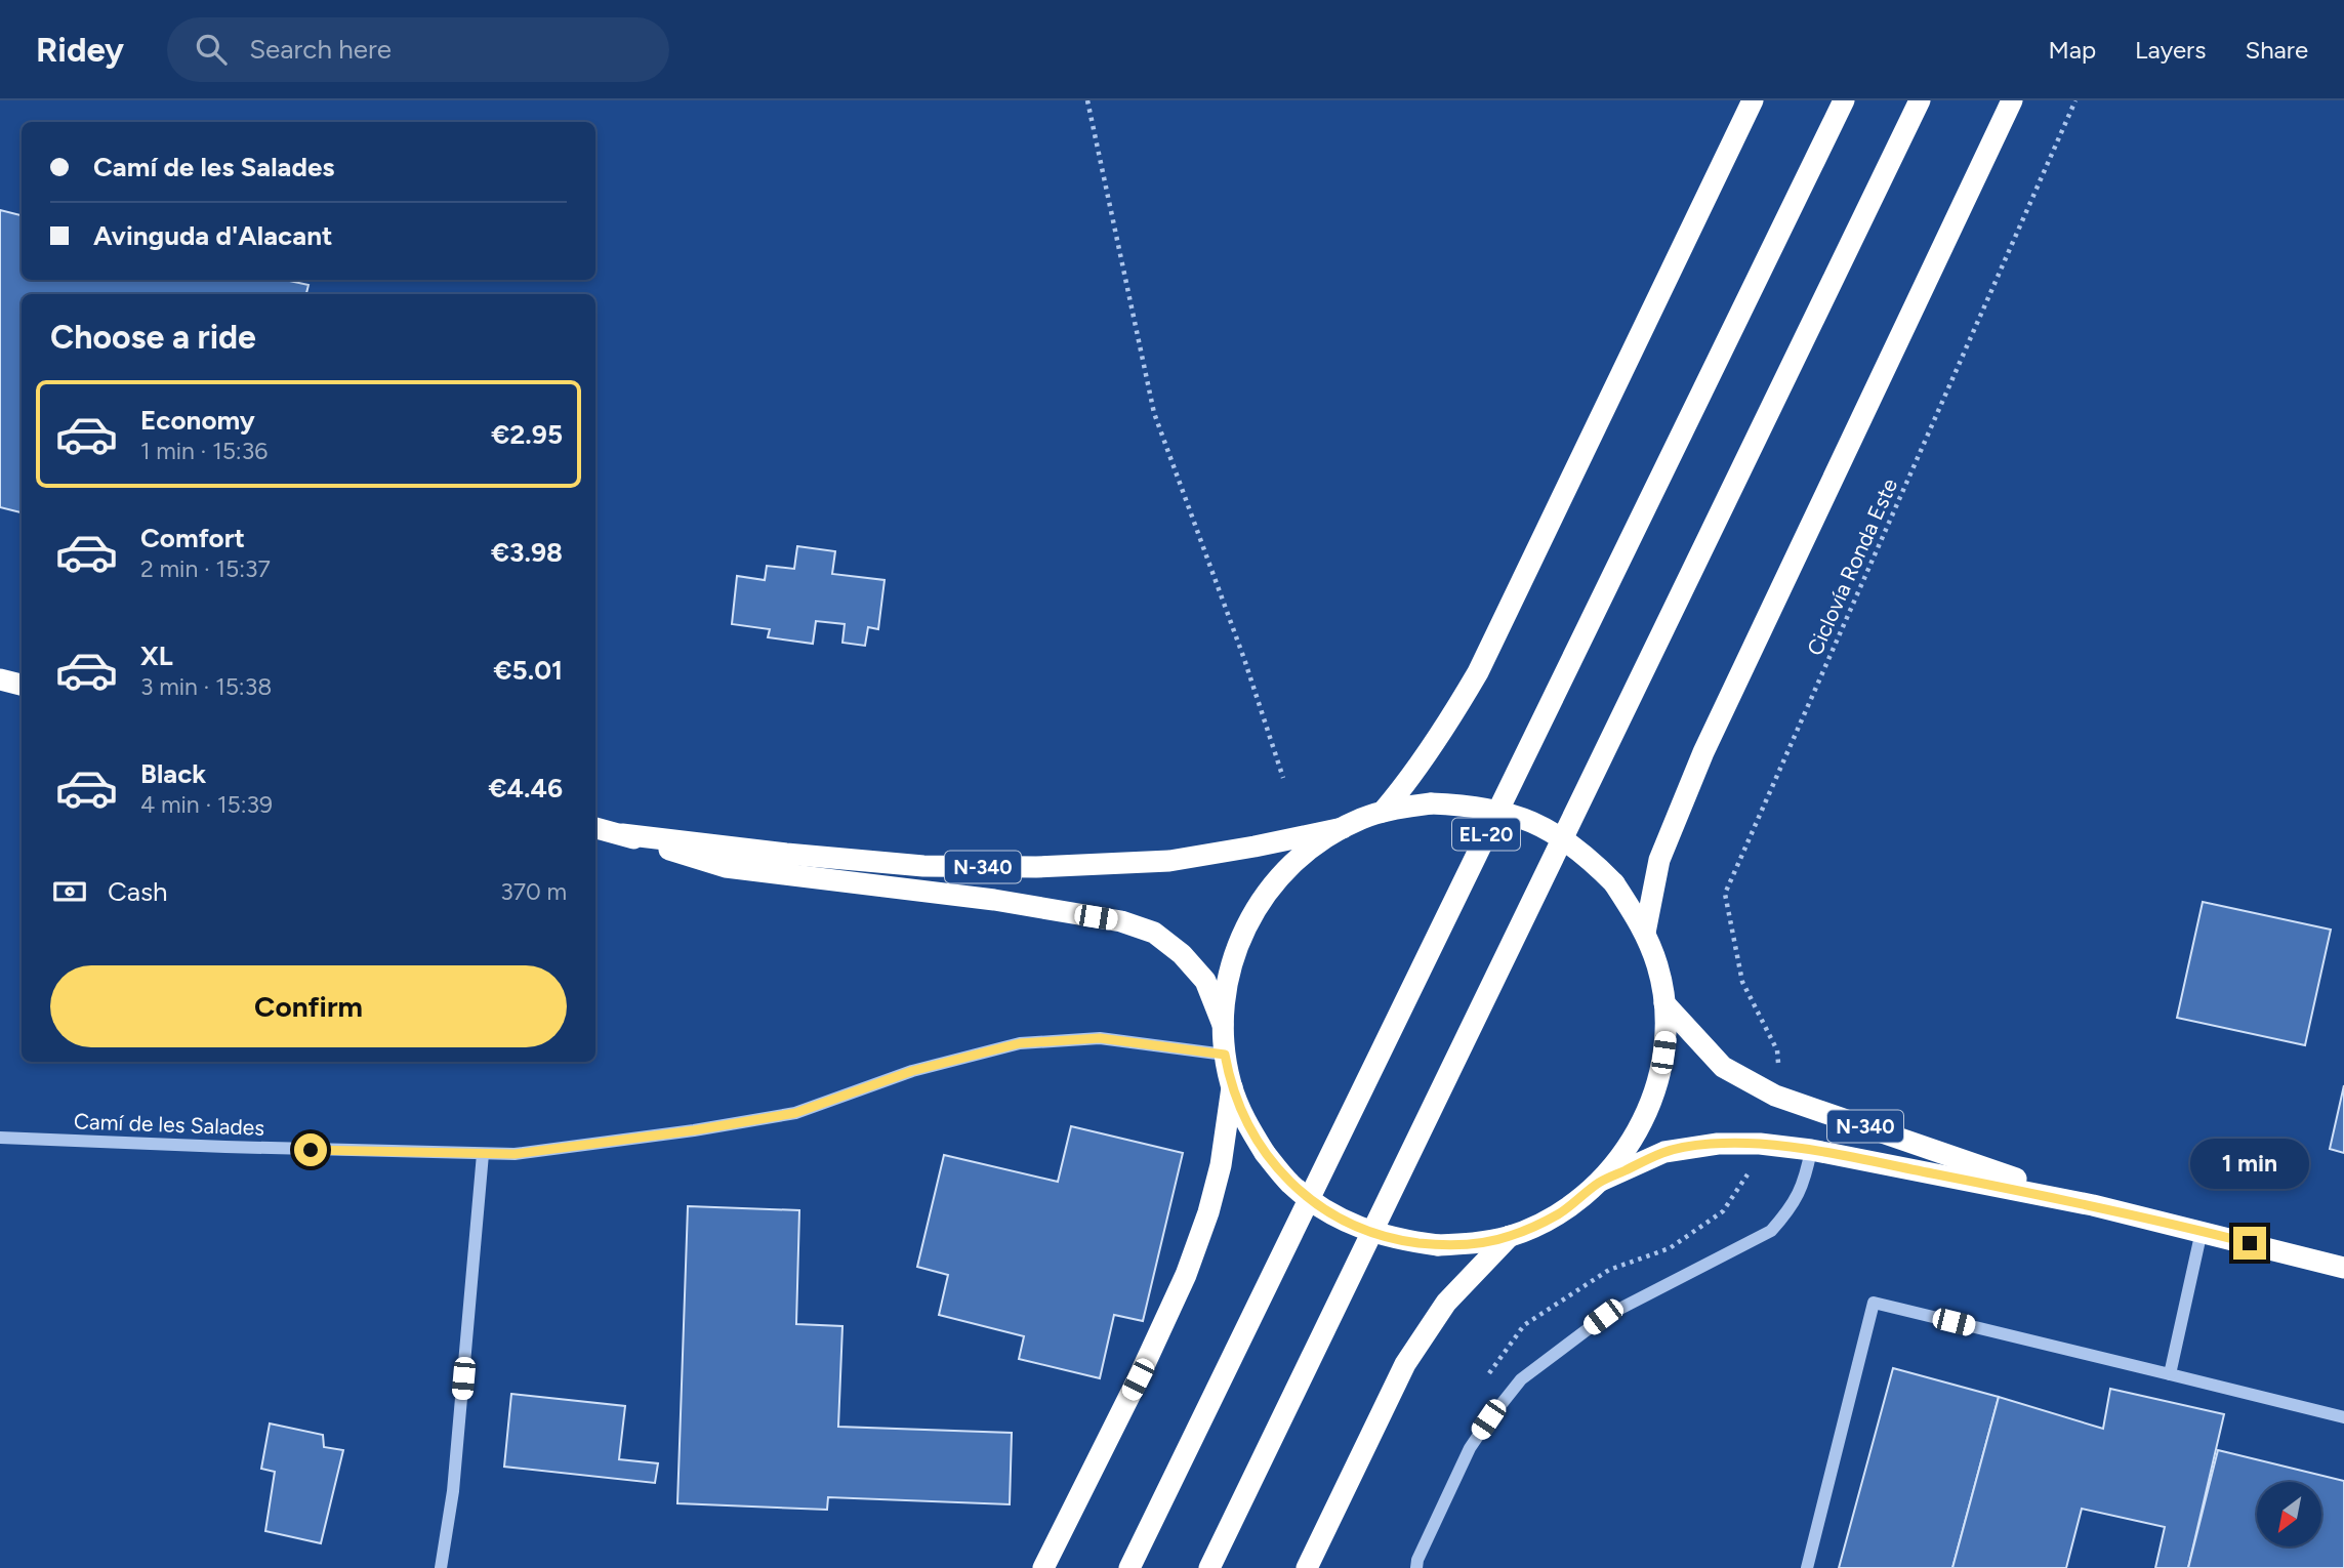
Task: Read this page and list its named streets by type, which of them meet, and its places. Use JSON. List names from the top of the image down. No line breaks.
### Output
{"streets":{"highway":["EL-20","N-340"],"street":["Camí de les Salades"],"path":["Ciclovía Ronda Este"]},"crossings":[["N-340","Camí de les Salades"]],"north":"bottom left","page":{"header":"Ridey","search":"Search here","nav":["Map","Layers","Share"],"banner":["Camí de les Salades","Avinguda d'Alacant"],"heading":"Choose a ride","list":[{"name":"Economy","note":"1 min · 15:36","value":"€2.95"},{"name":"Comfort","note":"2 min · 15:37","value":"€3.98"},{"name":"XL","note":"3 min · 15:38","value":"€5.01"},{"name":"Black","note":"4 min · 15:39","value":"€4.46"}],"pay":["Cash","370 m"],"buttons":"Confirm","bubble":"1 min"}}
